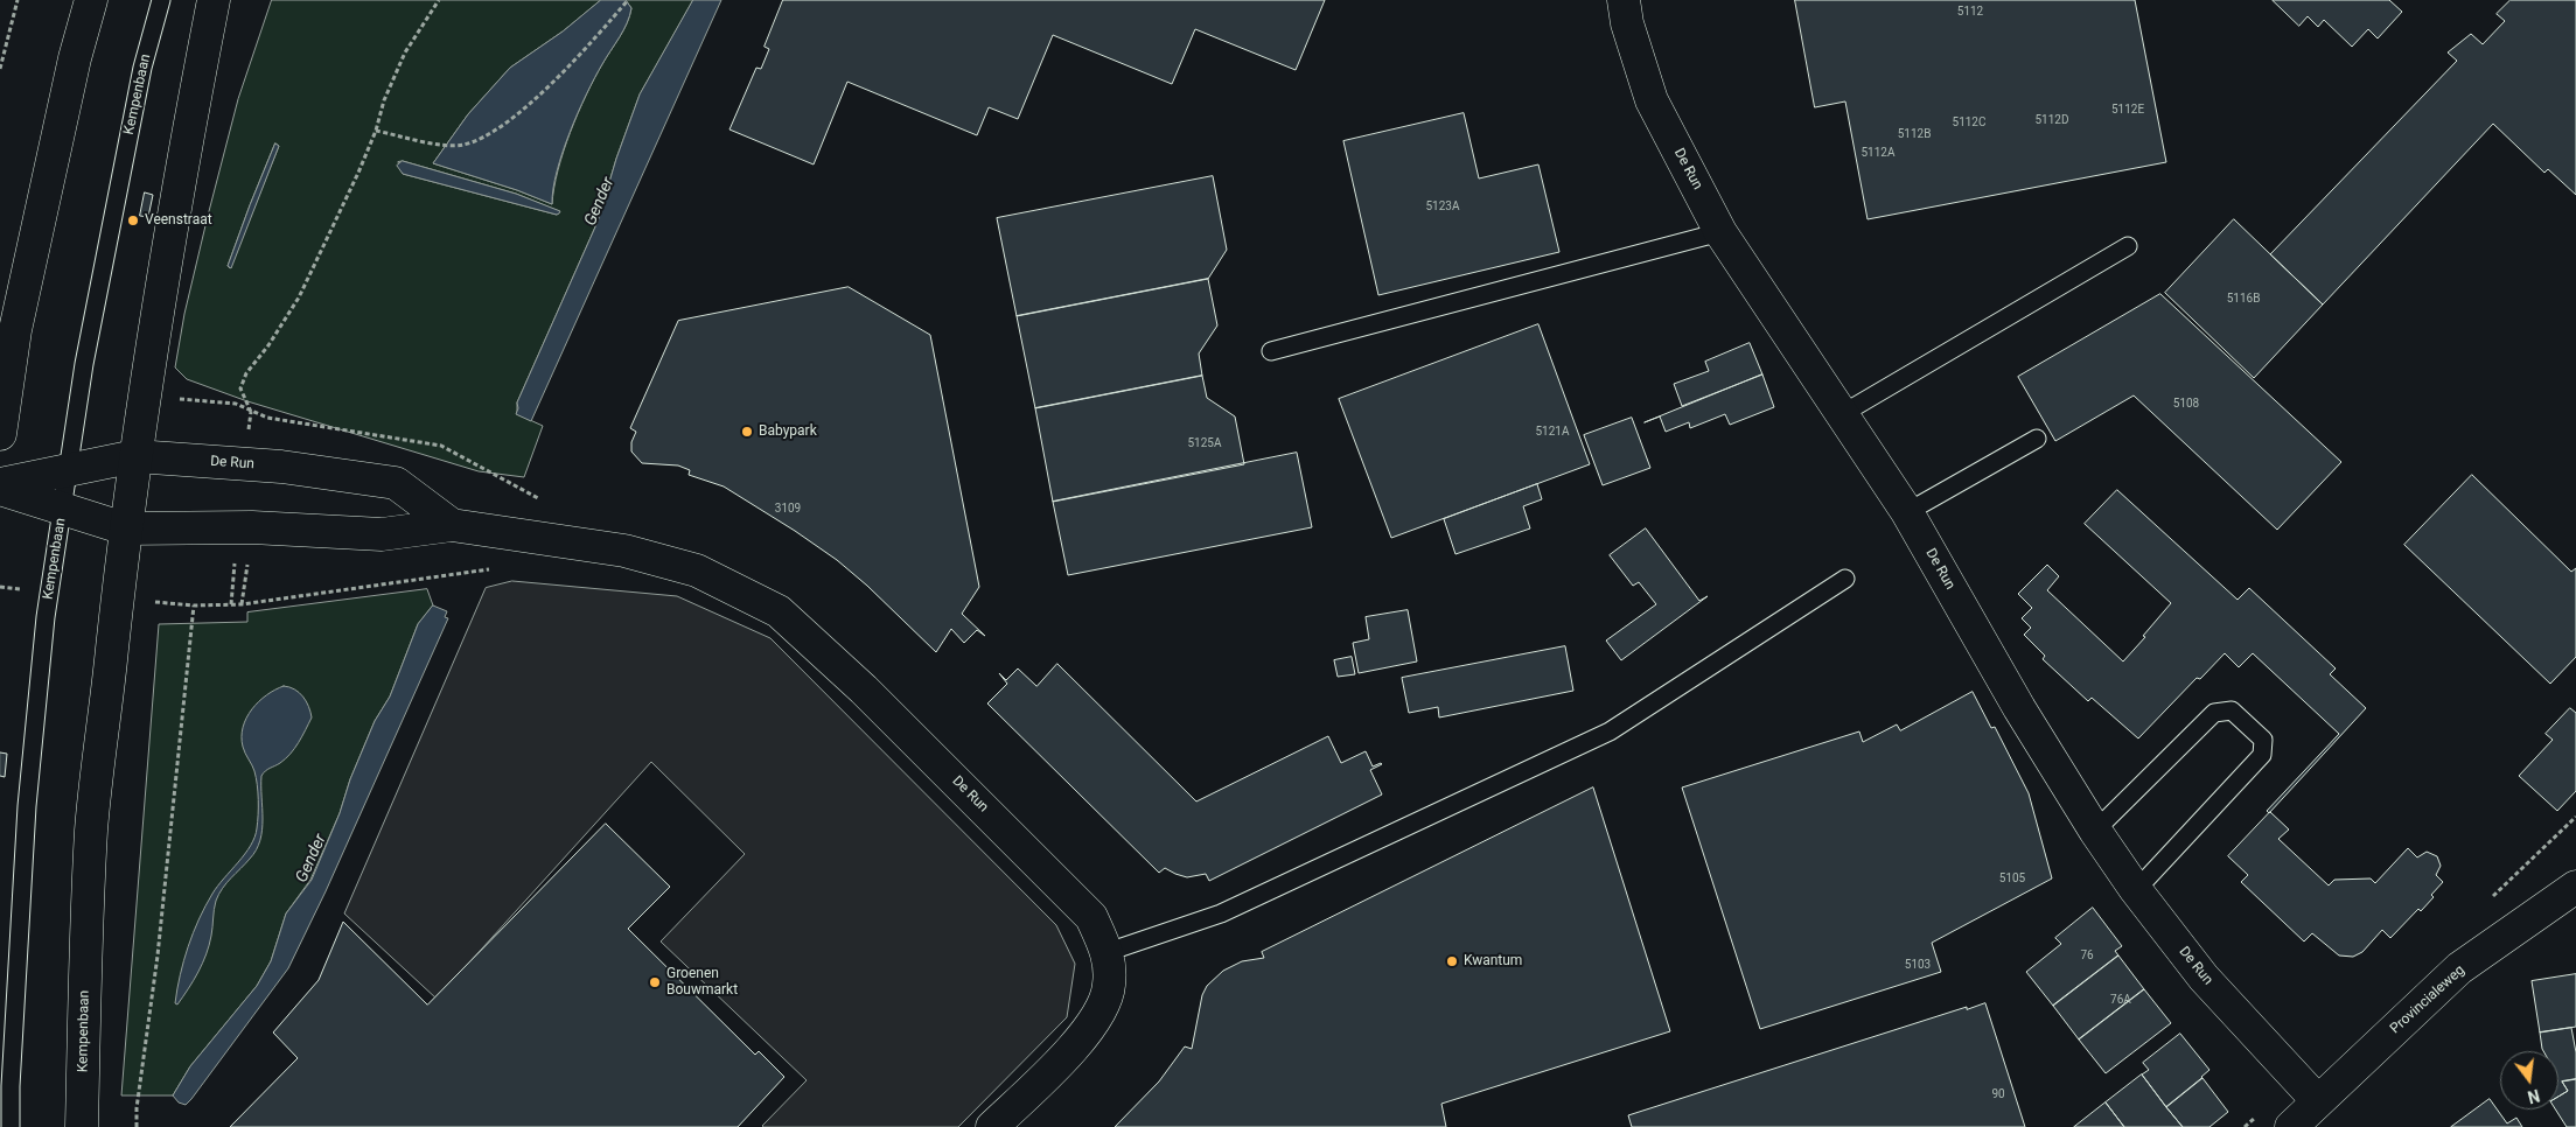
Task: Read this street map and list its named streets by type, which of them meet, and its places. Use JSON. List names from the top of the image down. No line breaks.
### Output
{"streets":{"street":["Kempenbaan","De Run","Provincialeweg"]},"crossings":[["Kempenbaan","De Run"],["De Run","Provincialeweg"]],"water":["Gender"],"places":["Veenstraat","Babypark","Kwantum","Groenen Bouwmarkt"],"house_numbers":["5112","5112E","5112D","5112C","5112B","5112A","5123A","5116B","5108","5121A","5125A","3109","5105","76","5103","76A","90"],"north":"bottom"}
